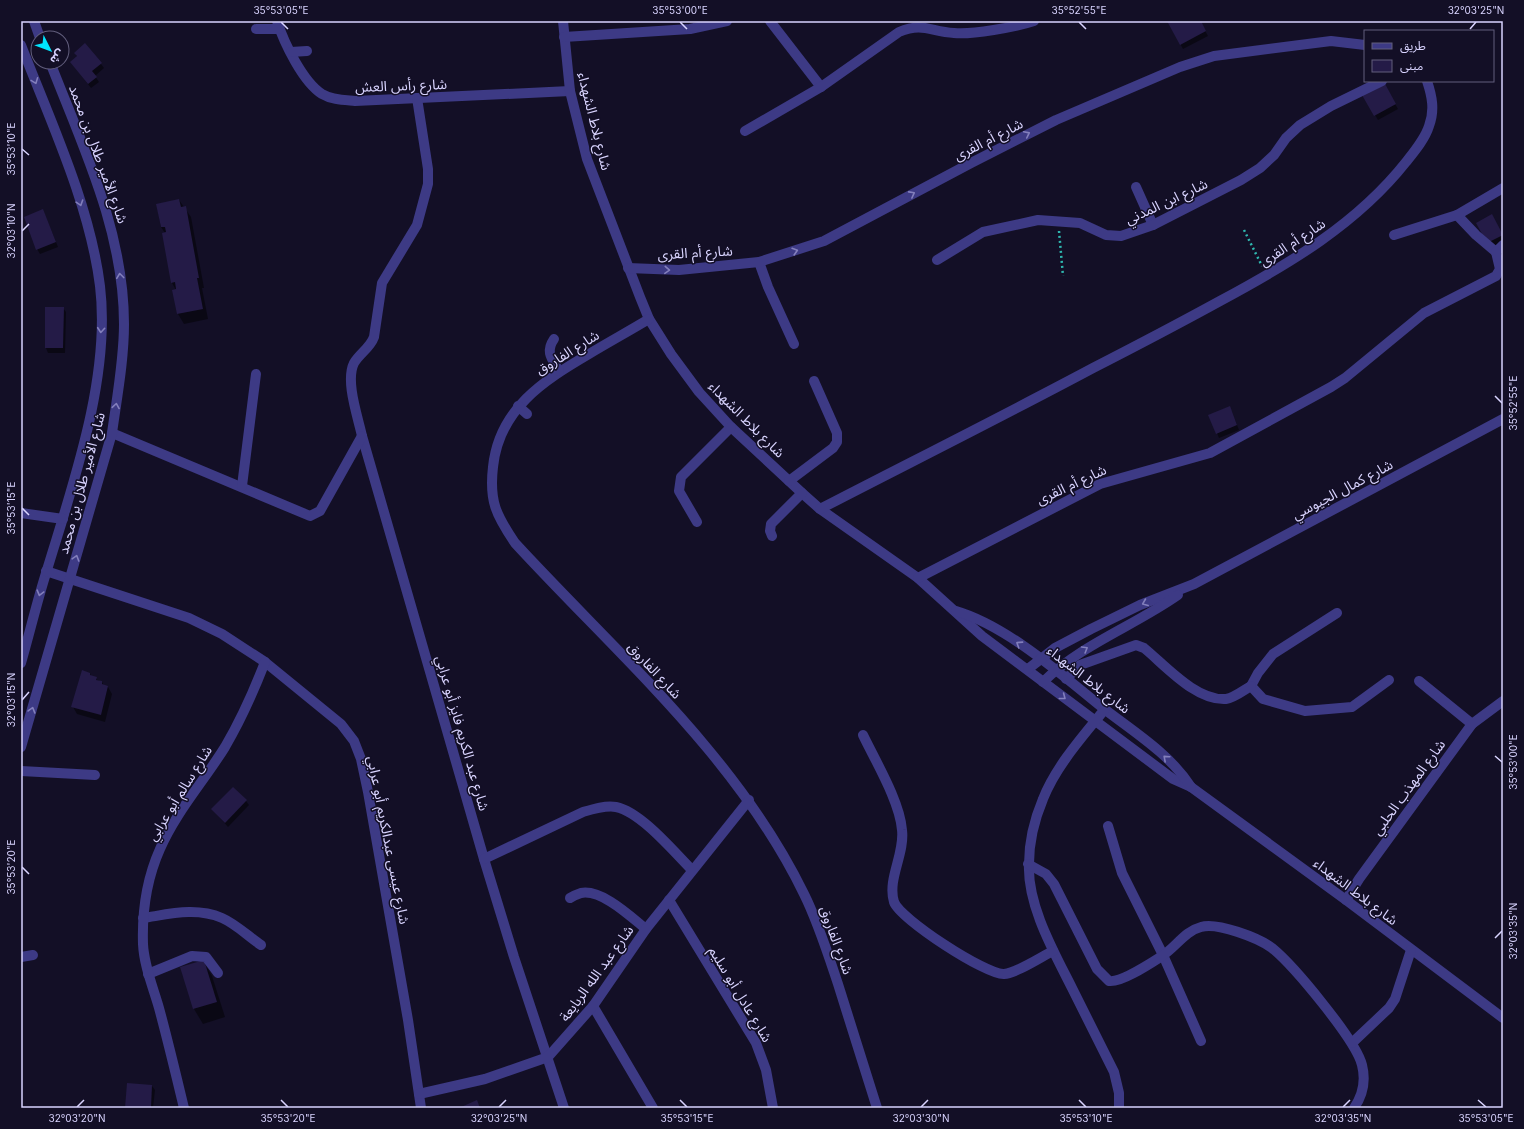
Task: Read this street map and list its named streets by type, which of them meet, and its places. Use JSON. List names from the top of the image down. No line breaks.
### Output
{"streets":{"street":["شارع رأس العش","شارع بلاط الشهداء","شارع أم القرى","شارع الأمير طلال بن محمد","شارع ابن المدني","شارع الفاروق","شارع كمال الجيوسي","شارع عبد الكريم فايز أبو عرابي","شارع المهذب الحلبي","شارع سالم أبو عرابي","شارع عيسى عبدالكريم أبو عرابي","شارع عبد الله الربايعة","شارع عادل أبو سليم"]},"crossings":[["شارع رأس العش","شارع بلاط الشهداء"],["شارع رأس العش","شارع عبد الكريم فايز أبو عرابي"],["شارع بلاط الشهداء","شارع أم القرى"],["شارع بلاط الشهداء","شارع الفاروق"],["شارع بلاط الشهداء","شارع كمال الجيوسي"],["شارع بلاط الشهداء","شارع المهذب الحلبي"],["شارع الأمير طلال بن محمد","شارع عيسى عبدالكريم أبو عرابي"],["شارع الفاروق","شارع عبد الله الربايعة"],["شارع عبد الكريم فايز أبو عرابي","شارع عبد الله الربايعة"],["شارع سالم أبو عرابي","شارع عيسى عبدالكريم أبو عرابي"],["شارع عيسى عبدالكريم أبو عرابي","شارع عبد الله الربايعة"],["شارع عبد الله الربايعة","شارع عادل أبو سليم"]],"legend":["طريق","مبنى"],"north":"bottom right","coordinates":["35°53'05\"E","35°53'00\"E","35°52'55\"E","32°03'25\"N","35°53'10\"E","32°03'10\"N","35°53'15\"E","32°03'15\"N","35°53'20\"E","32°03'35\"N","32°03'20\"N","32°03'30\"N"]}
